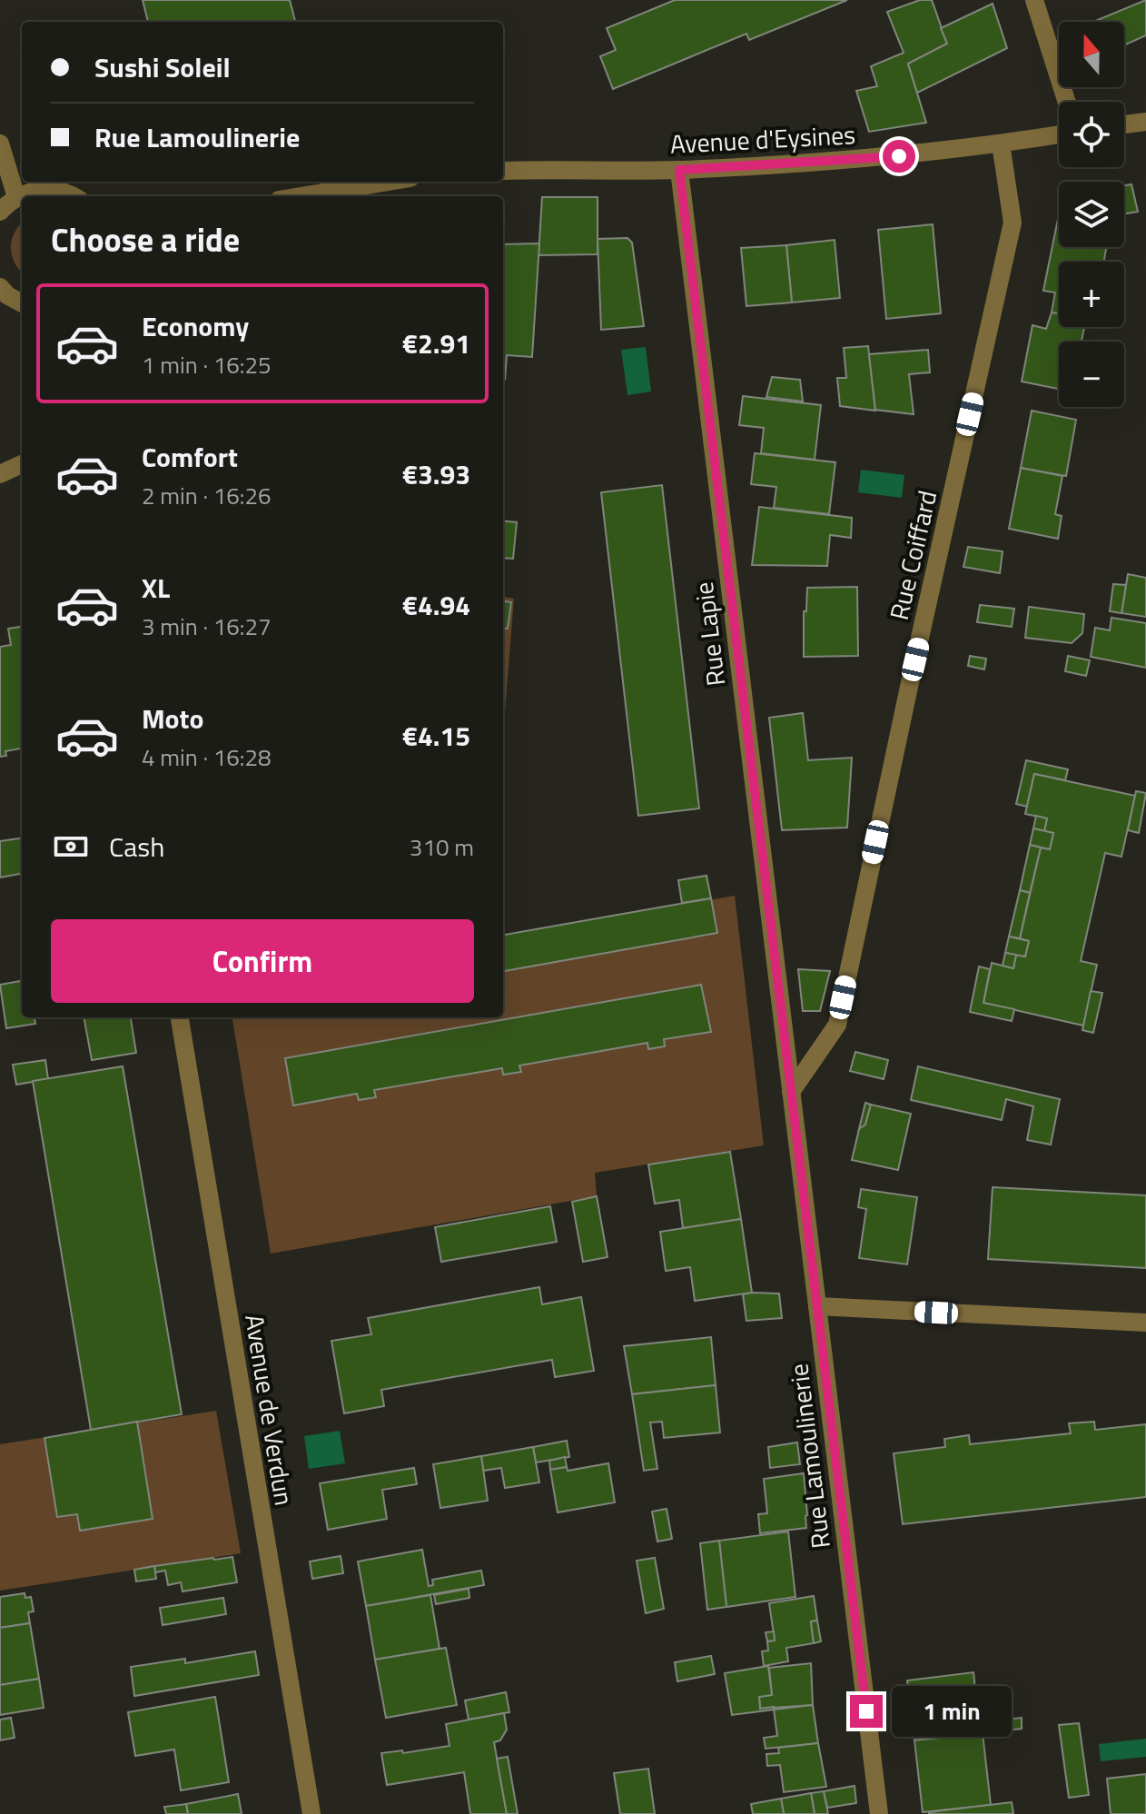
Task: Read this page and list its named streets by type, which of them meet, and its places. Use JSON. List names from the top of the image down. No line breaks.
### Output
{"streets":{"street":["Avenue d'Eysines","Rue Coiffard","Rue Lapie","Avenue de Verdun","Rue Lamoulinerie"]},"crossings":[["Avenue d'Eysines","Rue Coiffard"],["Avenue d'Eysines","Rue Lapie"],["Rue Coiffard","Rue Lapie"],["Rue Coiffard","Rue Lamoulinerie"],["Rue Lapie","Rue Lamoulinerie"]],"north":"top","page":{"map_buttons":["+","−"],"banner":["Sushi Soleil","Rue Lamoulinerie"],"heading":"Choose a ride","list":[{"name":"Economy","note":"1 min · 16:25","value":"€2.91"},{"name":"Comfort","note":"2 min · 16:26","value":"€3.93"},{"name":"XL","note":"3 min · 16:27","value":"€4.94"},{"name":"Moto","note":"4 min · 16:28","value":"€4.15"}],"pay":["Cash","310 m"],"buttons":"Confirm","bubble":"1 min"}}
